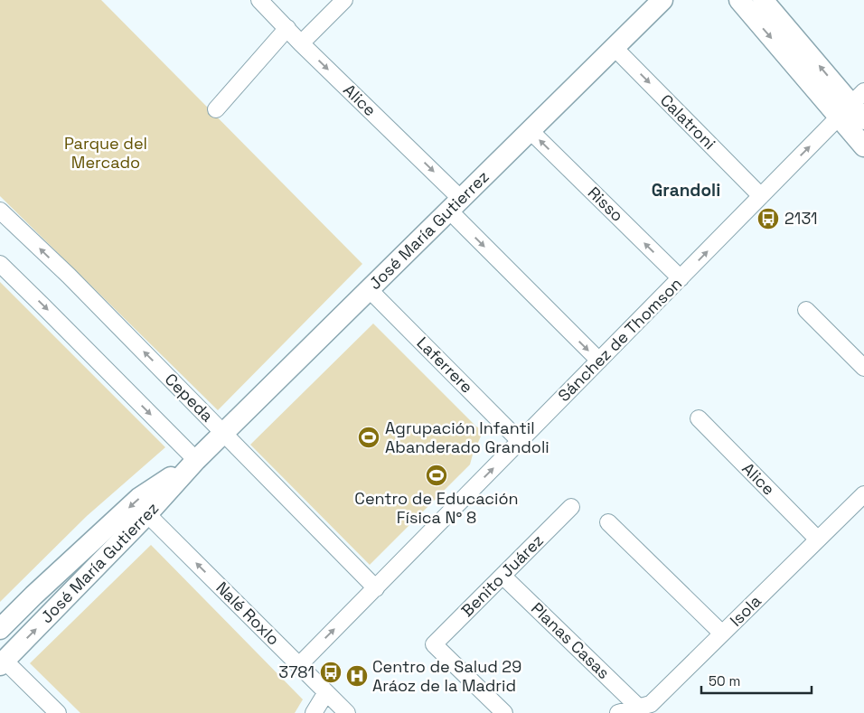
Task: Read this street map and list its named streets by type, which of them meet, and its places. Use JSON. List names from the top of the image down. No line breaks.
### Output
{"streets":{"street":["Alice","Calatroni","Risso","José María Gutierrez","Sánchez de Thomson","Laferrere","Cepeda","Benito Juárez","Isola","Nalé Roxlo","Planas Casas"]},"crossings":[["Alice","José María Gutierrez"],["Alice","Sánchez de Thomson"],["Alice","Isola"],["Calatroni","José María Gutierrez"],["Calatroni","Sánchez de Thomson"],["Risso","José María Gutierrez"],["Risso","Sánchez de Thomson"],["José María Gutierrez","Laferrere"],["José María Gutierrez","Cepeda"],["José María Gutierrez","Nalé Roxlo"],["Sánchez de Thomson","Laferrere"],["Sánchez de Thomson","Cepeda"],["Sánchez de Thomson","Nalé Roxlo"],["Benito Juárez","Planas Casas"],["Isola","Planas Casas"]],"one_way":["Alice","Risso","Sánchez de Thomson","Nalé Roxlo"],"districts":["Grandoli"],"parks":["Parque del Mercado"],"places":{"bus stop":["2131","3781"],"sports":["Agrupación Infantil Abanderado Grandoli","Centro de Educación Física N° 8"],"hospital":["Centro de Salud 29 Aráoz de la Madrid"]},"scale_bar":"50 m"}
